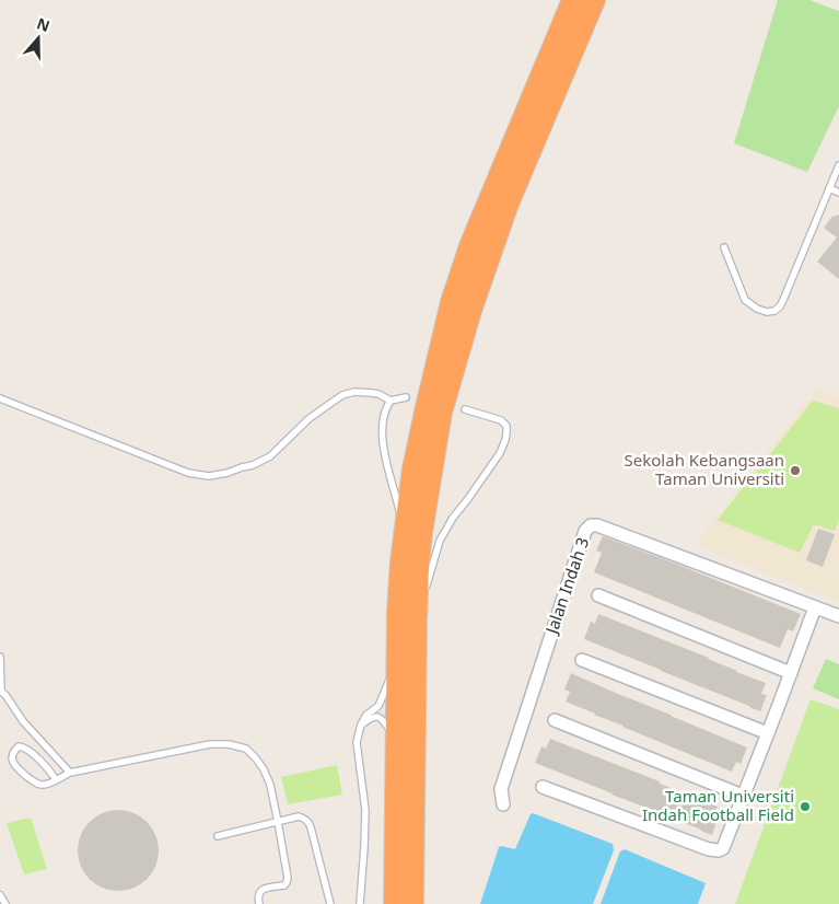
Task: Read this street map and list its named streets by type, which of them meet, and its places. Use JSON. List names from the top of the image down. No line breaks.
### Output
{"streets":{"street":["Jalan Indah 3"]},"places":["Sekolah Kebangsaan Taman Universiti","Taman Universiti Indah Football Field"],"north":"top"}
